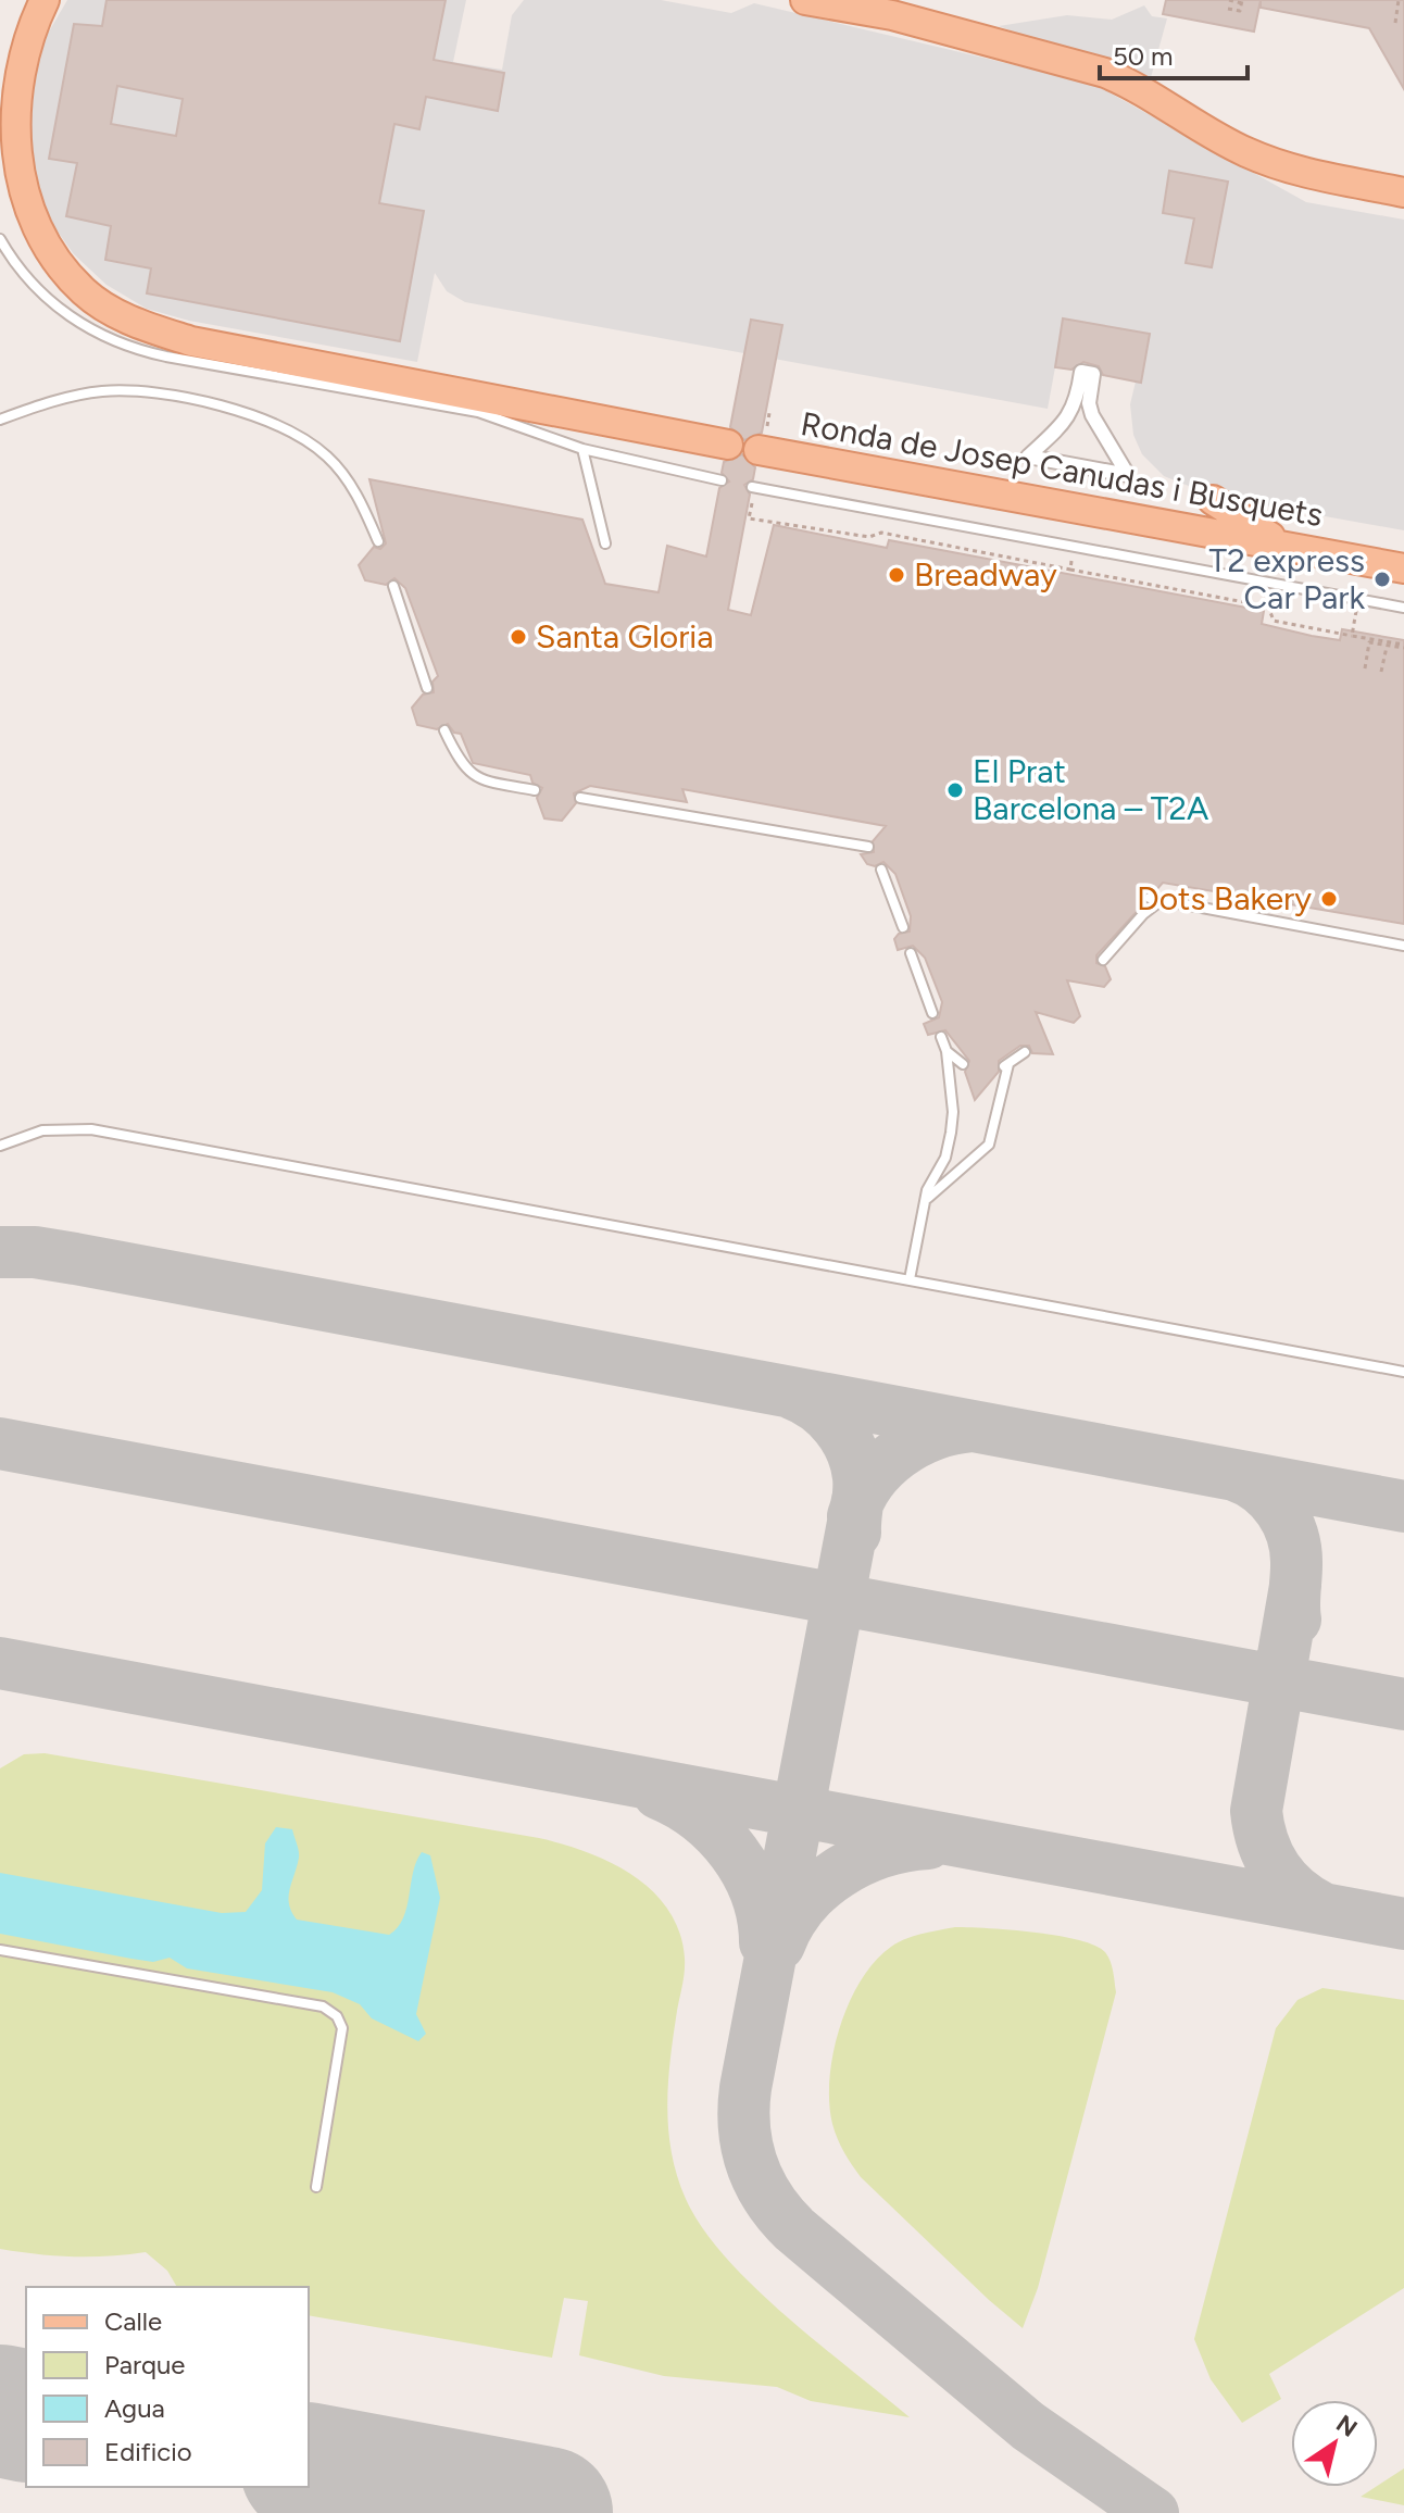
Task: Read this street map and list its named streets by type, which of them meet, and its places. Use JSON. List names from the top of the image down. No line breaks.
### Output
{"streets":{"main road":["Ronda de Josep Canudas i Busquets"]},"places":["Breadway","T2 express Car Park","Santa Gloria","El Prat Barcelona – T2A","Dots Bakery"],"legend":["Calle","Parque","Agua","Edificio"],"scale_bar":"50 m","north":"top right"}
